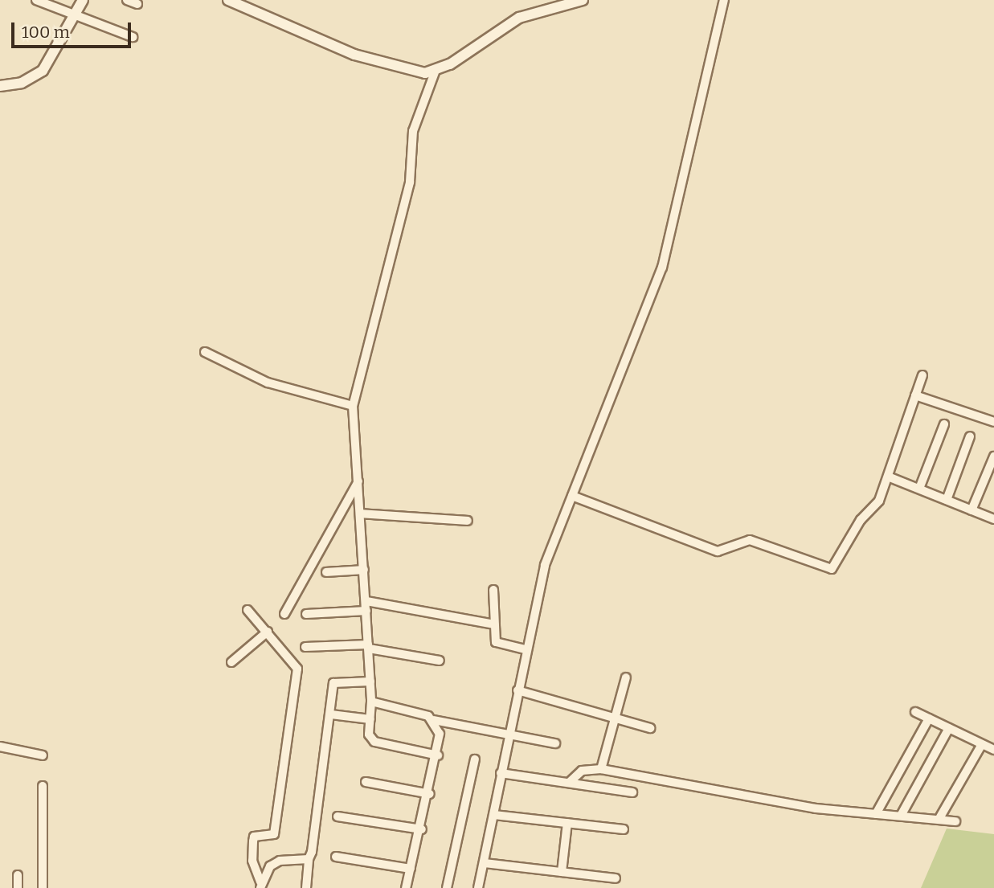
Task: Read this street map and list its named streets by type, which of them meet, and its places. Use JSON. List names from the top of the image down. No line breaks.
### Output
{"scale_bar":"100 m"}
